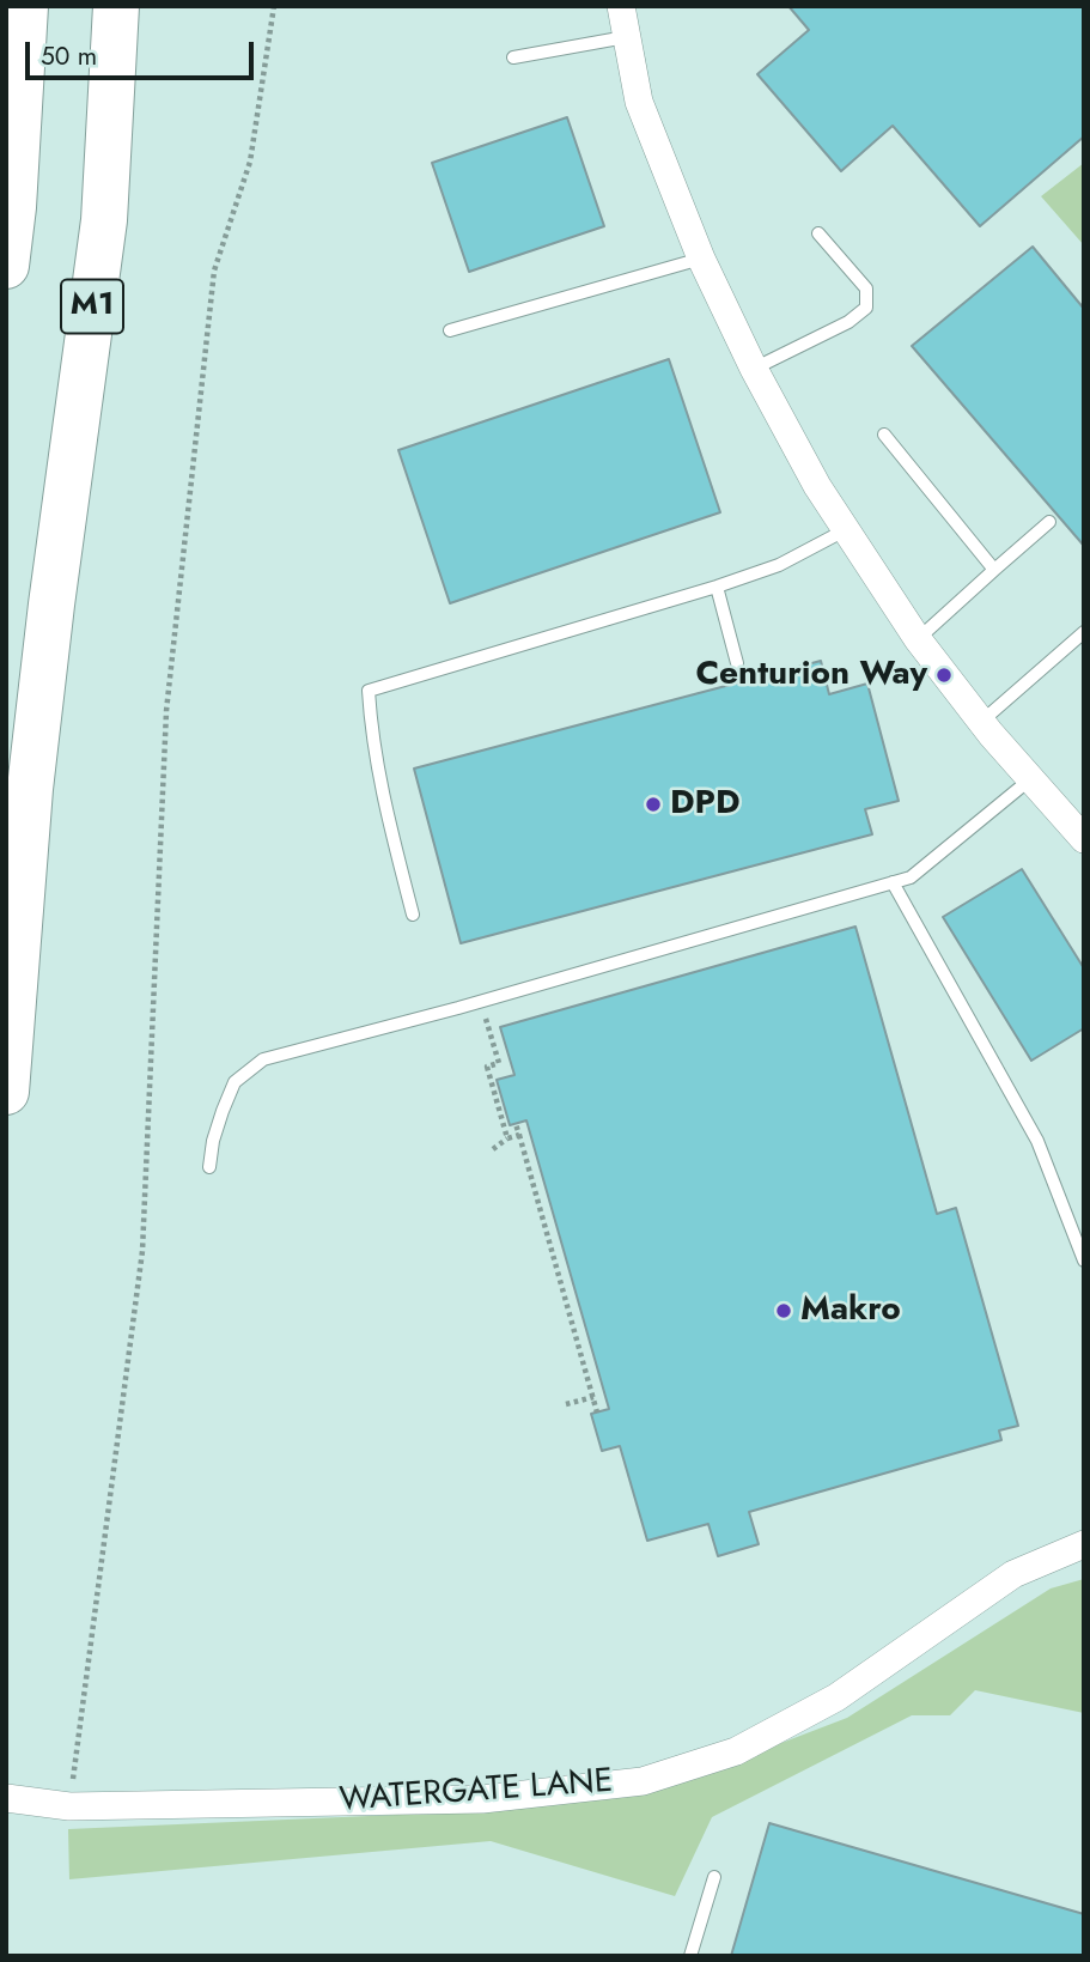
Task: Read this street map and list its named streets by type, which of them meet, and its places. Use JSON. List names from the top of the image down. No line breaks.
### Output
{"streets":{"highway":["M1"],"street":["WATERGATE LANE"]},"places":["Centurion Way","DPD","Makro"],"scale_bar":"50 m"}
